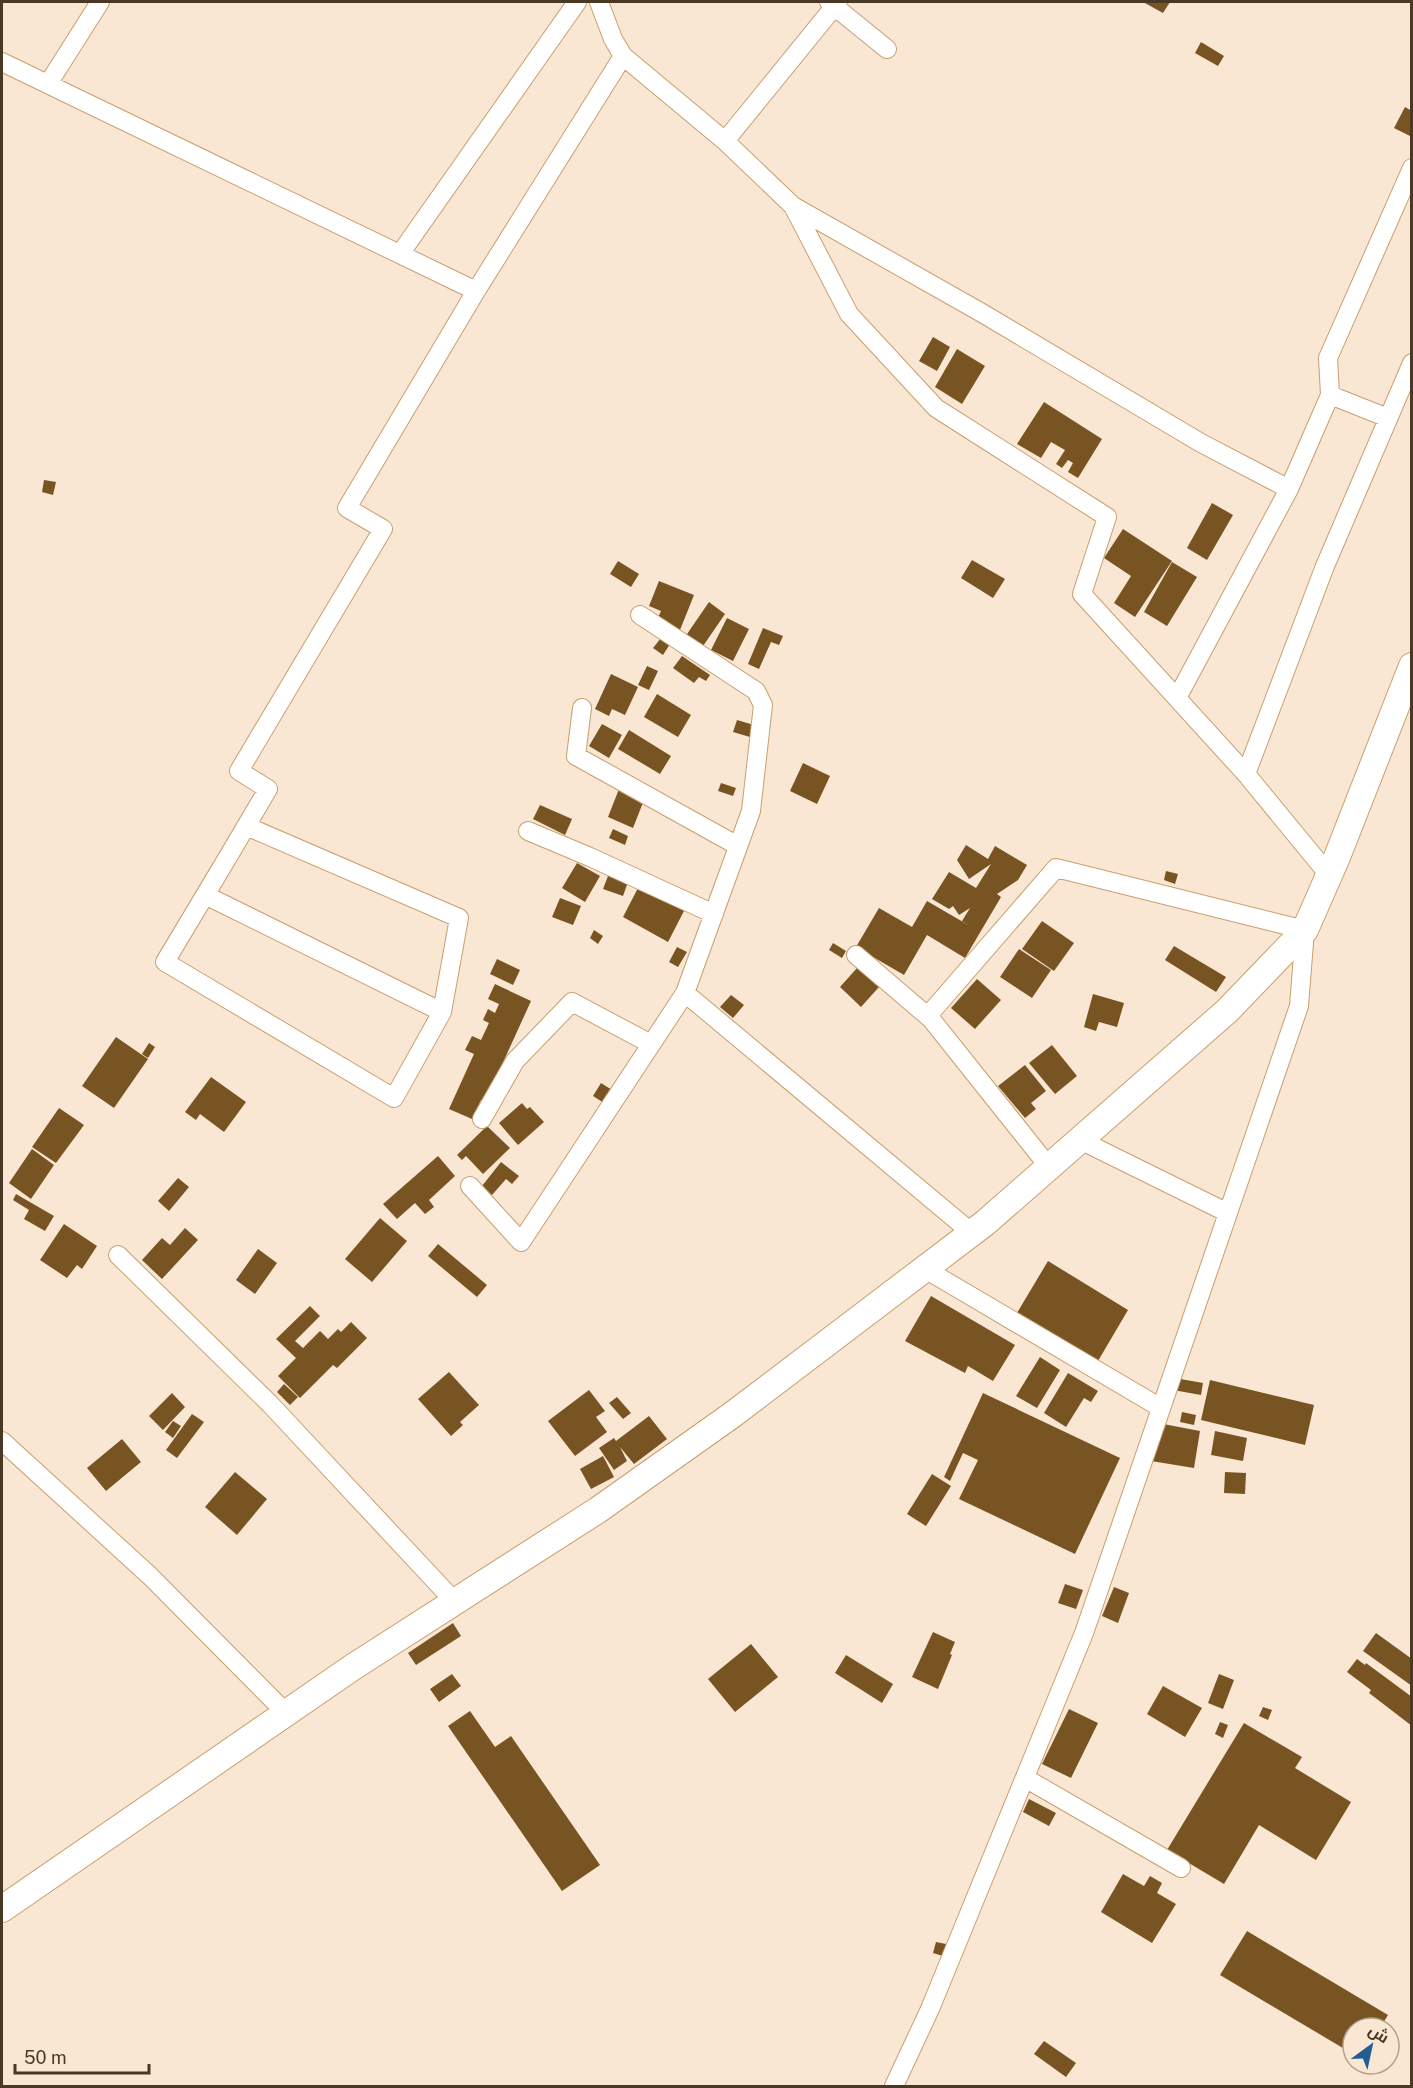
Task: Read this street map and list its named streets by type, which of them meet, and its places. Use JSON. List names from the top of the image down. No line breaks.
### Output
{"scale_bar":"50 m","north":"top right"}
